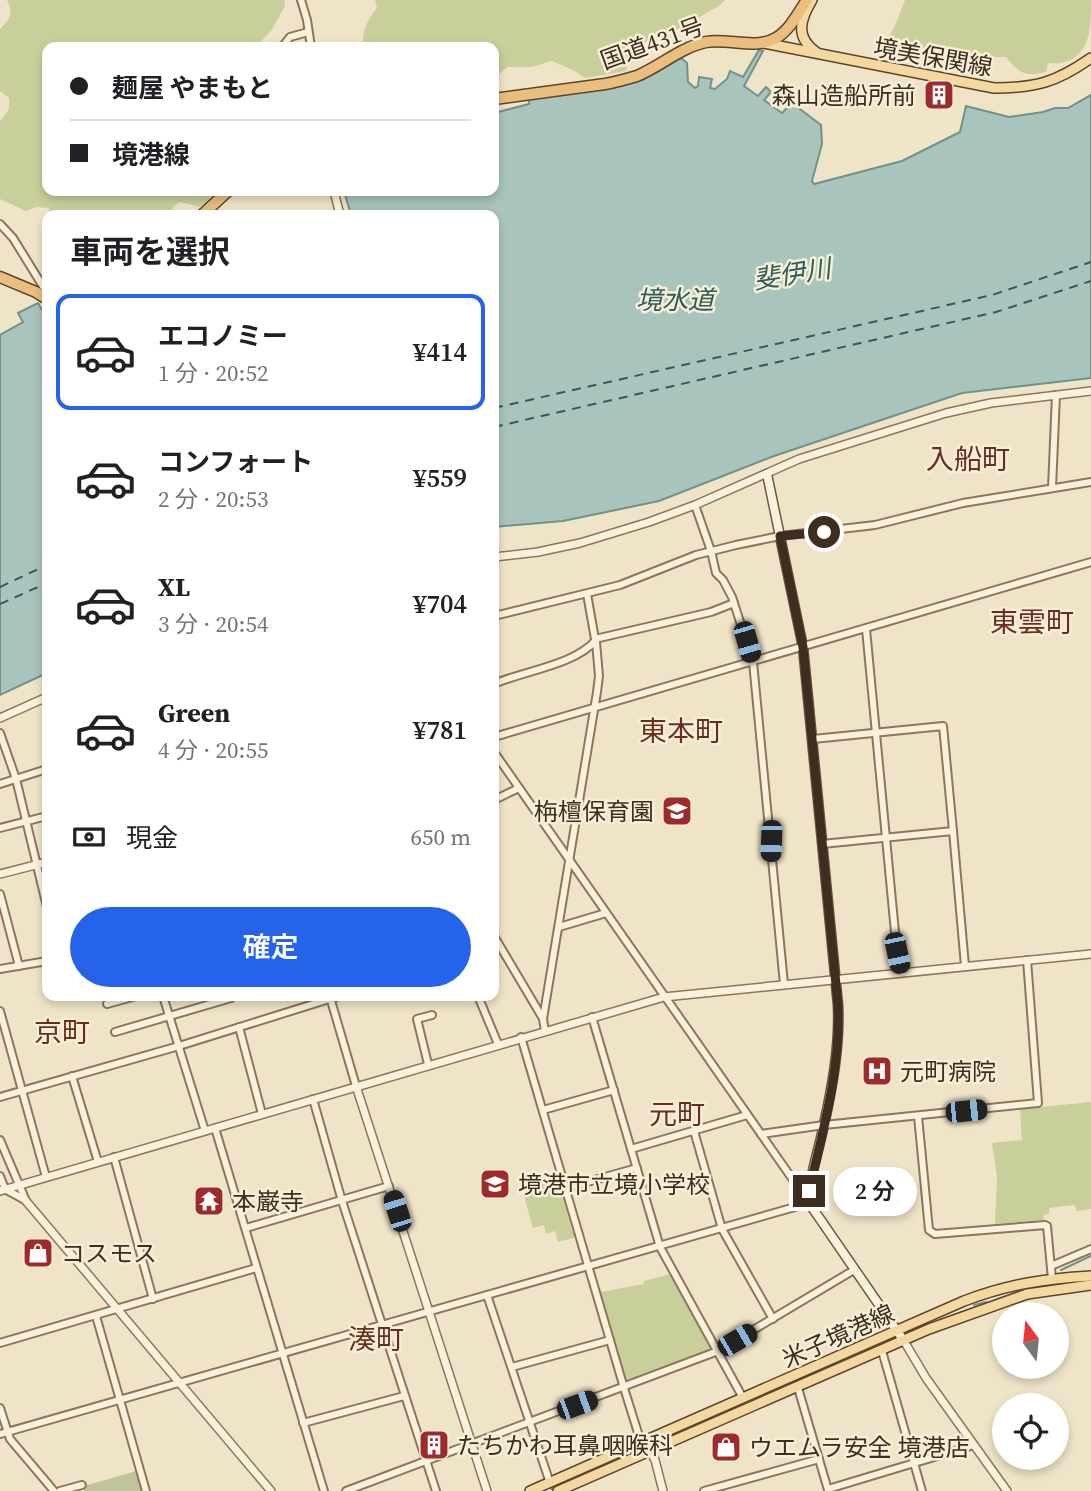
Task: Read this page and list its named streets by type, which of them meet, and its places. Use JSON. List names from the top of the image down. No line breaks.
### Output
{"streets":{"highway":["国道431号"],"main road":["境美保関線","米子境港線"]},"crossings":[["国道431号","境美保関線"]],"districts":["入船町","東雲町","東本町","京町","元町","湊町"],"water":["斐伊川","境水道"],"places":{"building":["森山造船所前","たちかわ耳鼻咽喉科"],"school or university":["栴檀保育園","境港市立境小学校"],"hospital":["元町病院"],"temple":["本巌寺"],"shop":["コスモス","ウエムラ安全 境港店"]},"north":"top","page":{"banner":["麺屋 やまもと","境港線"],"heading":"車両を選択","list":[{"name":"エコノミー","note":"1 分 · 20:52","value":"¥414"},{"name":"コンフォート","note":"2 分 · 20:53","value":"¥559"},{"name":"XL","note":"3 分 · 20:54","value":"¥704"},{"name":"Green","note":"4 分 · 20:55","value":"¥781"}],"pay":["現金","650 m"],"buttons":"確定","bubble":"2 分"}}
